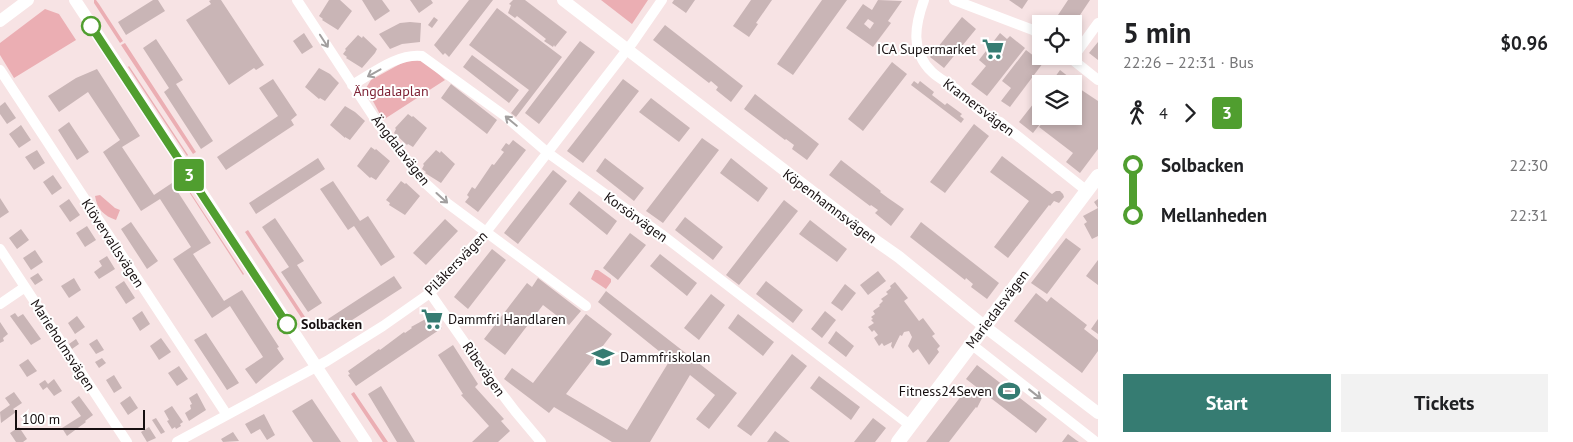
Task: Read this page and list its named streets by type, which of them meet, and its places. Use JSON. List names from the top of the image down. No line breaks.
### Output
{"streets":{"main road":["Mariedalsvägen"],"street":["Kramersvägen","Ängdalavägen","Köpenhamnsvägen","Korsörvägen","Klövervallsvägen","Pilåkersvägen","Marieholmsvägen","Ribevägen"]},"crossings":[["Kramersvägen","Mariedalsvägen"],["Ängdalavägen","Korsörvägen"],["Ängdalavägen","Pilåkersvägen"],["Köpenhamnsvägen","Pilåkersvägen"],["Köpenhamnsvägen","Mariedalsvägen"],["Korsörvägen","Pilåkersvägen"],["Korsörvägen","Mariedalsvägen"],["Klövervallsvägen","Pilåkersvägen"],["Pilåkersvägen","Ribevägen"]],"one_way":["Ängdalavägen"],"parks":["Ängdalaplan"],"places":{"supermarket":["ICA Supermarket","Dammfri Handlaren"],"other":["Solbacken"],"school or university":["Dammfriskolan"],"sports":["Fitness24Seven"]},"lines":["bus line 3"],"scale_bar":"100 m","page":{"on_map":"3","heading":["5 min","22:26 – 22:31 · Bus","$0.96"],"legs":["4","3"],"list":[{"name":"Solbacken","value":"22:30"},{"name":"Mellanheden","value":"22:31"}],"buttons":["Start","Tickets"],"scale":"100 m"}}
